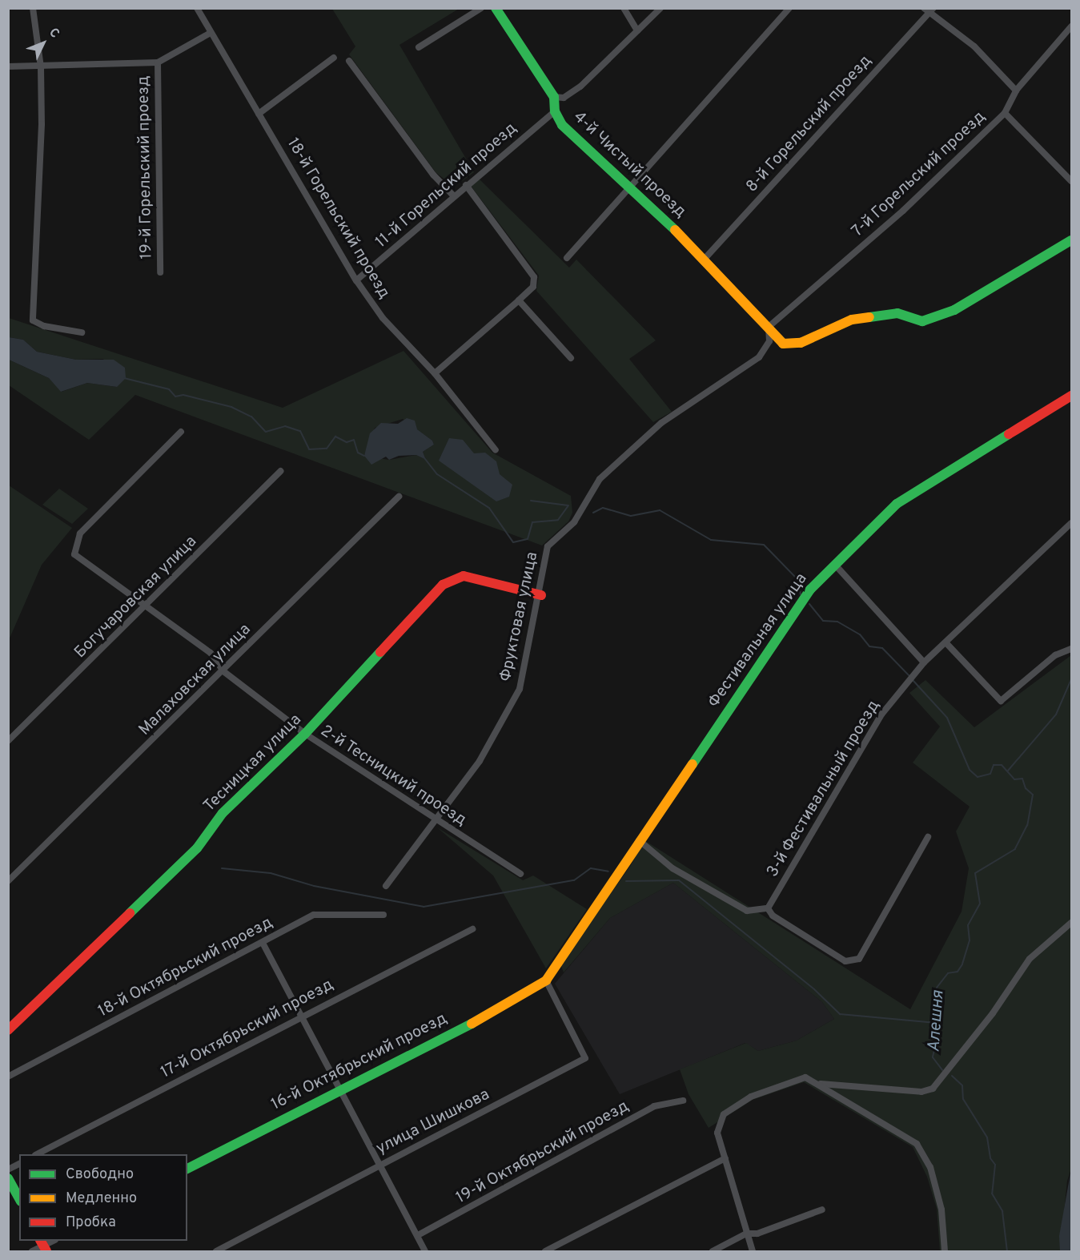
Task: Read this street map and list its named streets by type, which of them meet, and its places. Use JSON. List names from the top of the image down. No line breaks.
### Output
{"streets":{"street":["8-й Горельский проезд","4-й Чистый проезд","19-й Горельский проезд","7-й Горельский проезд","11-й Горельский проезд","18-й Горельский проезд","Богучаровская улица","Фруктовая улица","Фестивальная улица","Малаховская улица","Тесницкая улица","2-й Тесницкий проезд","3-й Фестивальный проезд","18-й Октябрьский проезд","17-й Октябрьский проезд","16-й Октябрьский проезд","улица Шишкова","19-й Октябрьский проезд"]},"crossings":[["8-й Горельский проезд","4-й Чистый проезд"],["4-й Чистый проезд","7-й Горельский проезд"],["4-й Чистый проезд","11-й Горельский проезд"],["4-й Чистый проезд","Фруктовая улица"],["7-й Горельский проезд","Фруктовая улица"],["11-й Горельский проезд","18-й Горельский проезд"],["Богучаровская улица","2-й Тесницкий проезд"],["Фруктовая улица","Тесницкая улица"],["Фруктовая улица","2-й Тесницкий проезд"],["Фестивальная улица","16-й Октябрьский проезд"],["Фестивальная улица","улица Шишкова"],["Малаховская улица","2-й Тесницкий проезд"],["Тесницкая улица","2-й Тесницкий проезд"],["16-й Октябрьский проезд","улица Шишкова"]],"water":["Алешня"],"legend":["Свободно","Медленно","Пробка"],"north":"top right"}
